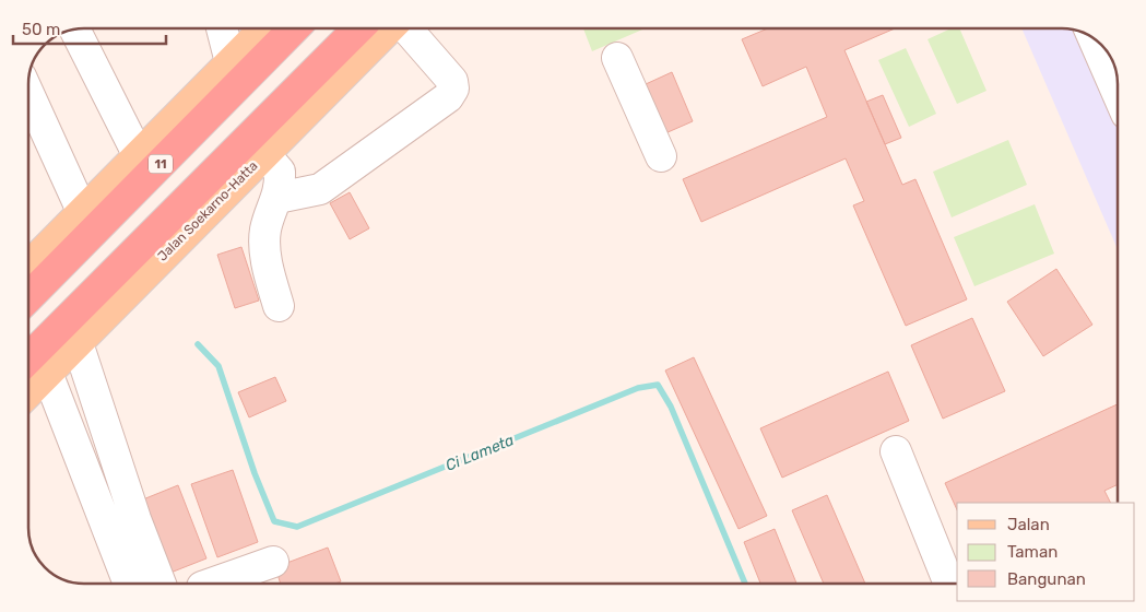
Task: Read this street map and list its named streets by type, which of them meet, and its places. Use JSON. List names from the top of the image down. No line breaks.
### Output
{"streets":{"highway":["11","Jalan Soekarno-Hatta"]},"water":["Ci Lameta"],"legend":["Jalan","Taman","Bangunan"],"scale_bar":"50 m"}
